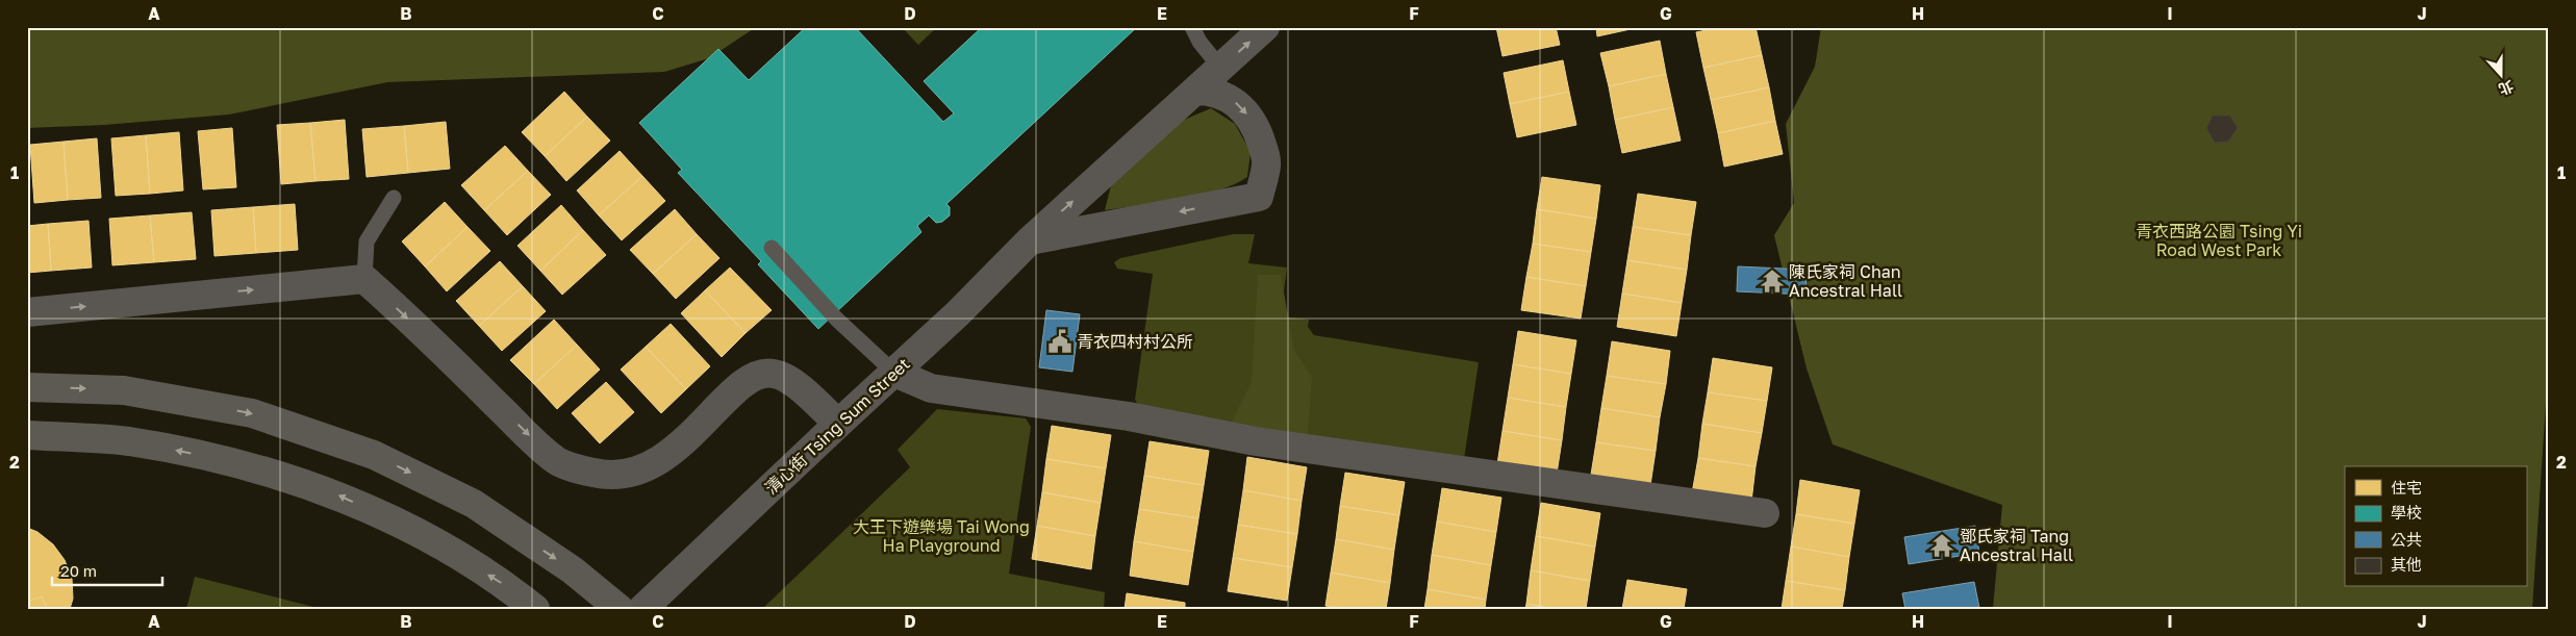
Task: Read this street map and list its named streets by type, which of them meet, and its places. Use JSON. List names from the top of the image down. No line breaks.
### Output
{"streets":{"street":["清心街 Tsing Sum Street"]},"parks":["青衣西路公園 Tsing Yi Road West Park","大王下遊樂場 Tai Wong Ha Playground"],"places":{"temple":["陳氏家祠 Chan Ancestral Hall","鄧氏家祠 Tang Ancestral Hall"],"public building":["青衣四村村公所"]},"legend":["住宅","學校","公共","其他"],"scale_bar":"20 m","north":"bottom","grid":{"columns":["A","B","C","D","E","F","G","H","I","J"],"rows":["1","2"]}}
